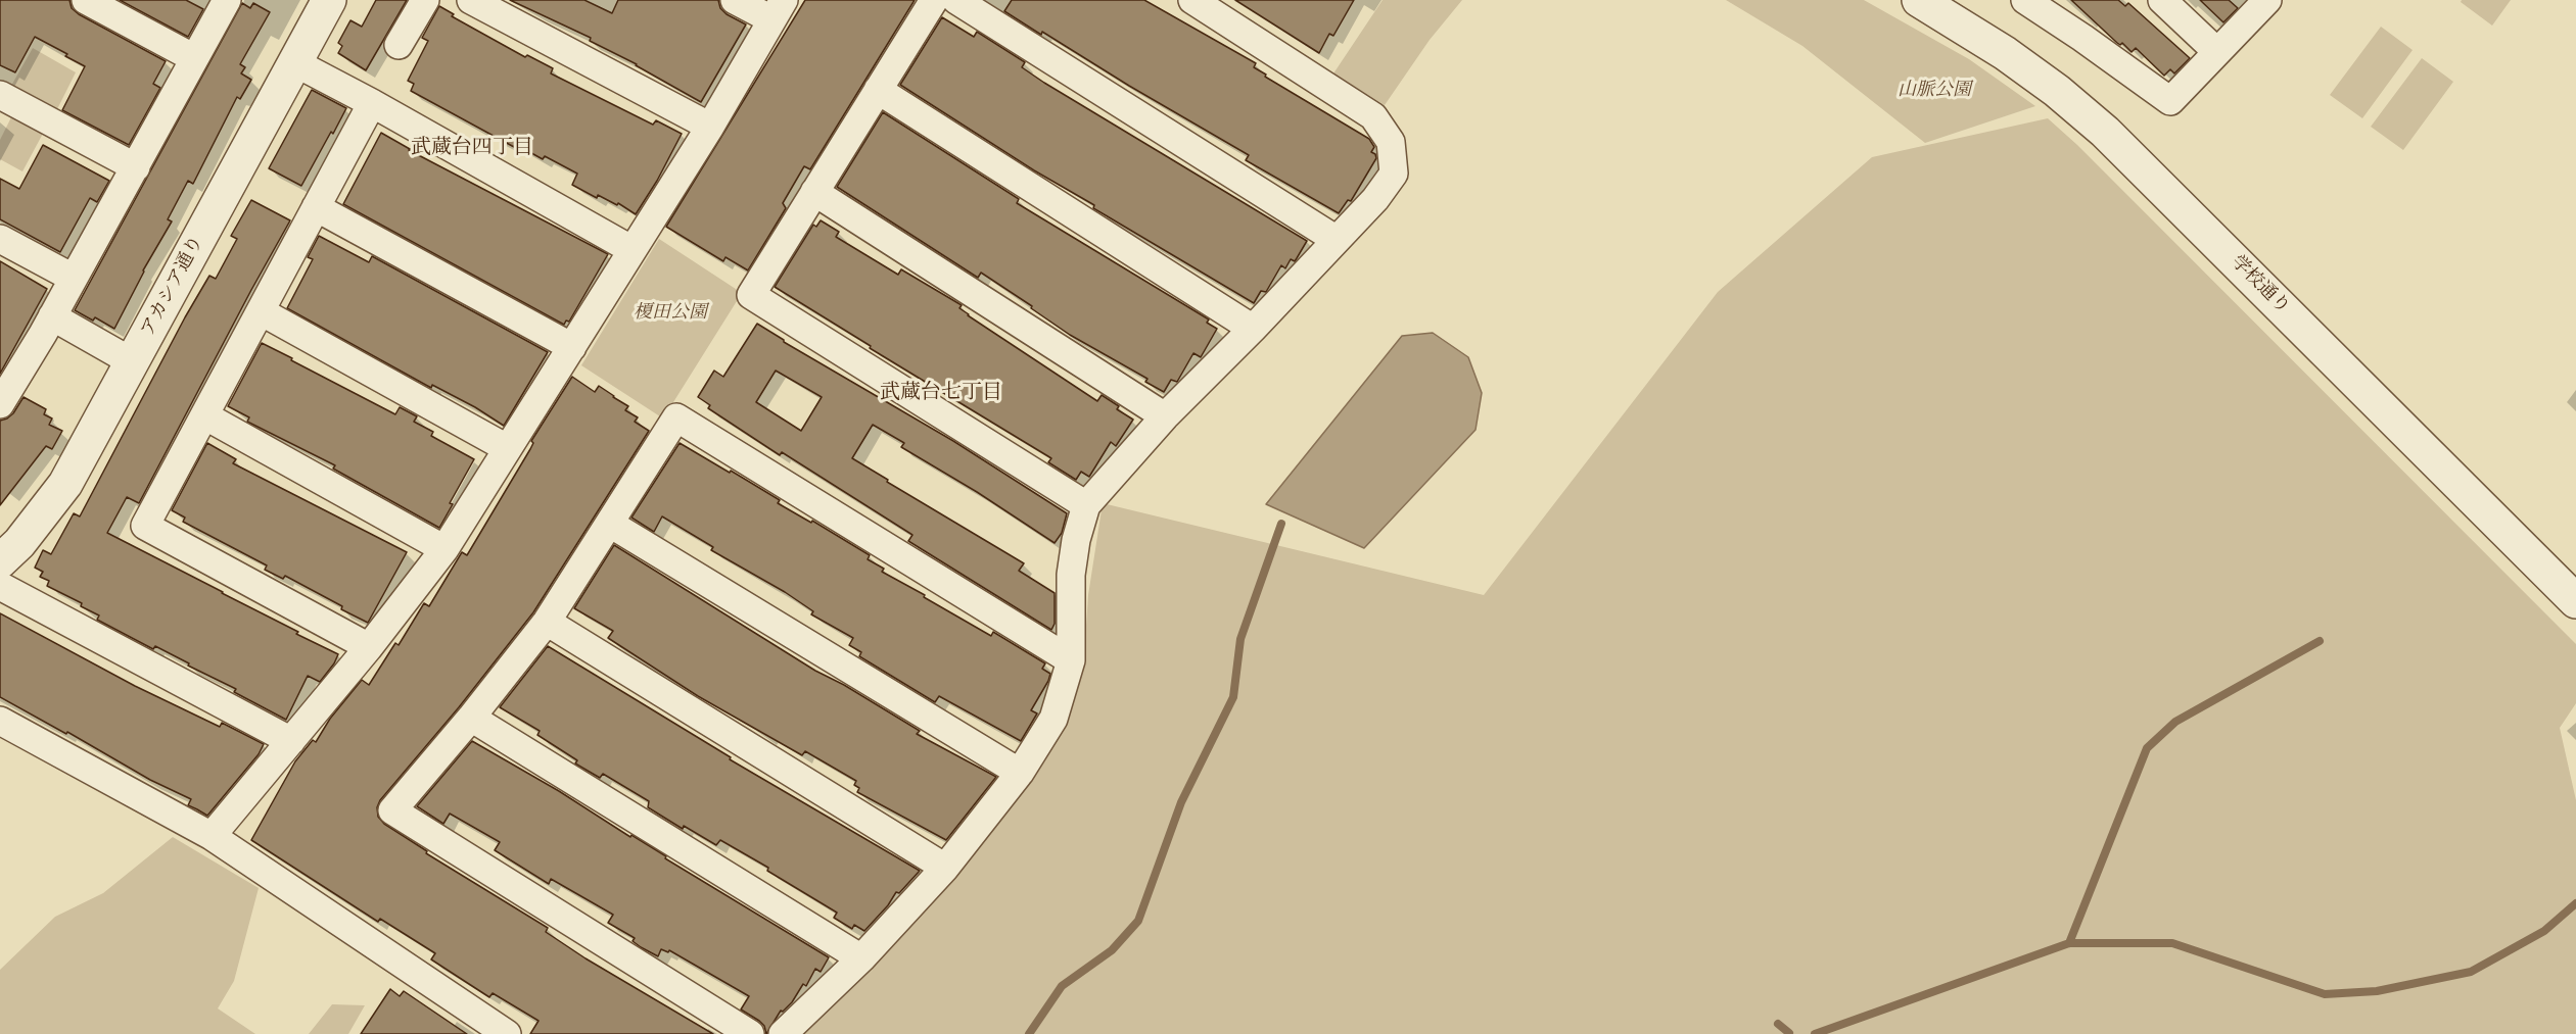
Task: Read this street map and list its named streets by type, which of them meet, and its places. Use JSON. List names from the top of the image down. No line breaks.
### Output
{"streets":{"street":["学校通り","アカシア通り"]},"districts":["武蔵台四丁目","武蔵台七丁目"],"parks":["山脈公園","榎田公園"]}
